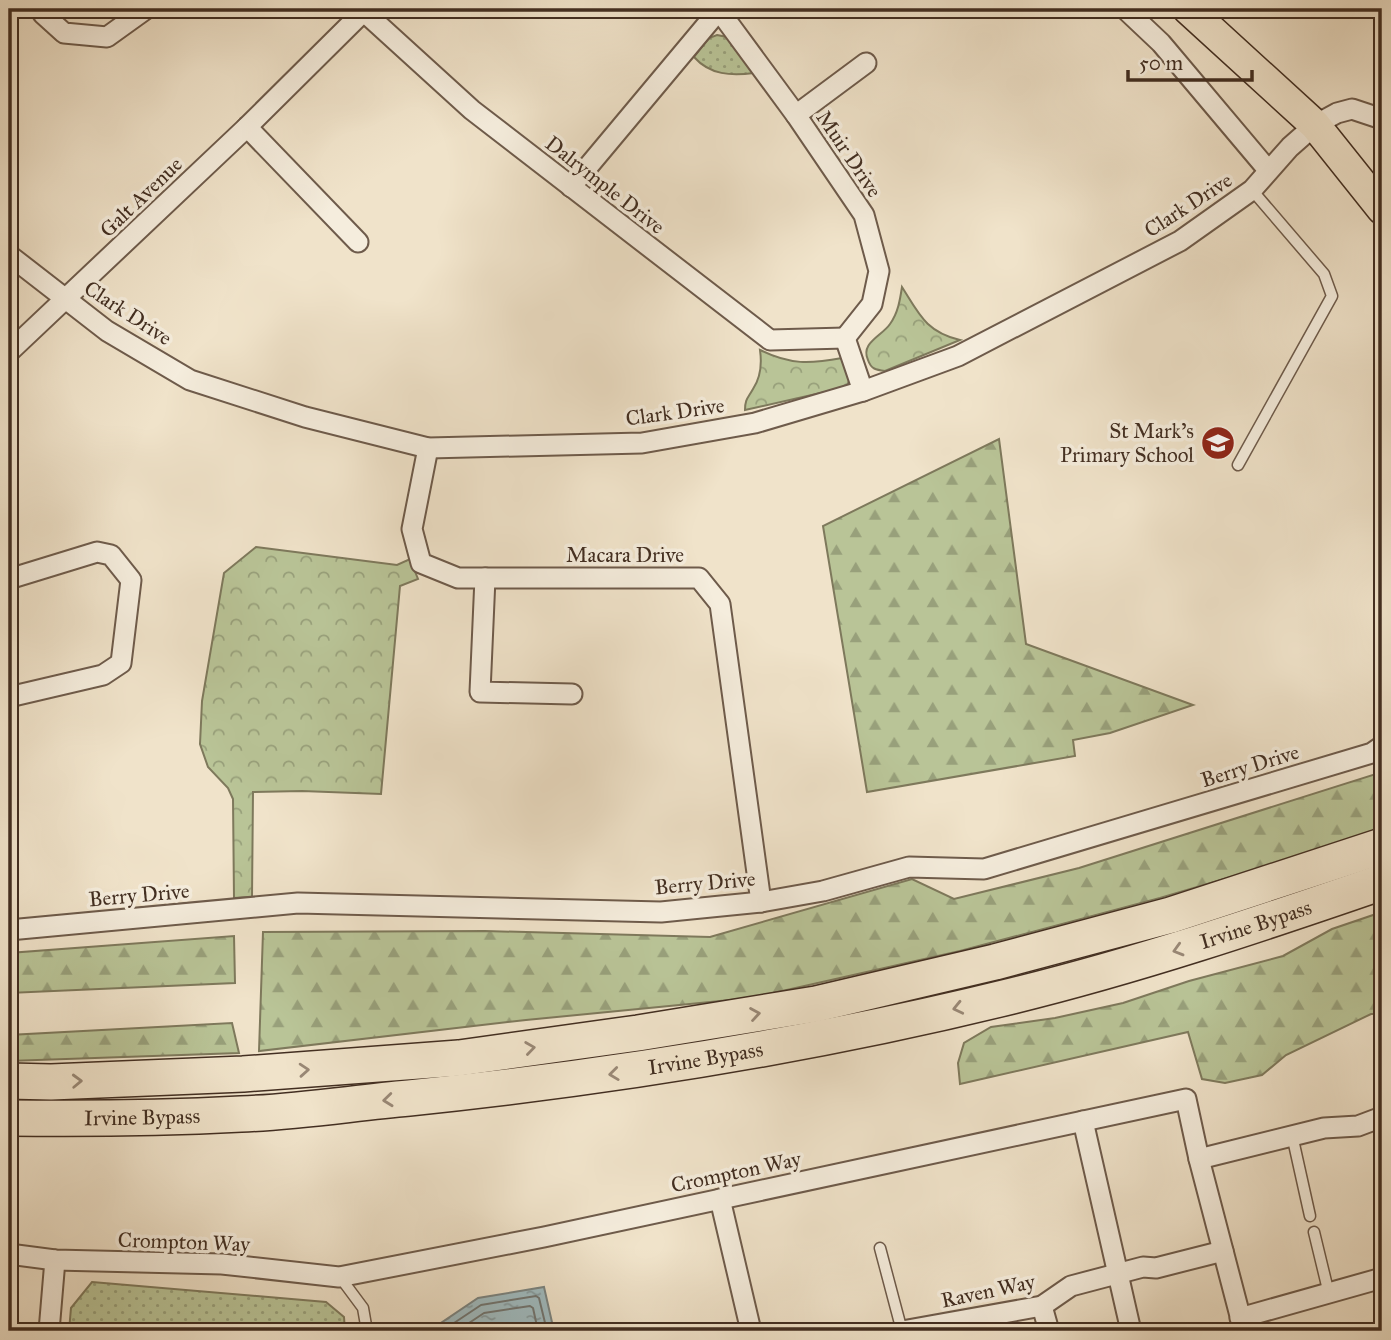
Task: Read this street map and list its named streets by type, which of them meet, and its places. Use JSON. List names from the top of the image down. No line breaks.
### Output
{"streets":{"highway":["Irvine Bypass"],"street":["Muir Drive","Dalrymple Drive","Galt Avenue","Clark Drive","Macara Drive","Berry Drive","Crompton Way","Raven Way"]},"crossings":[["Muir Drive","Dalrymple Drive"],["Dalrymple Drive","Galt Avenue"],["Galt Avenue","Clark Drive"],["Clark Drive","Macara Drive"],["Macara Drive","Berry Drive"],["Crompton Way","Raven Way"]],"places":{"school or university":["St Mark's Primary School"]},"scale_bar":"50 m"}
